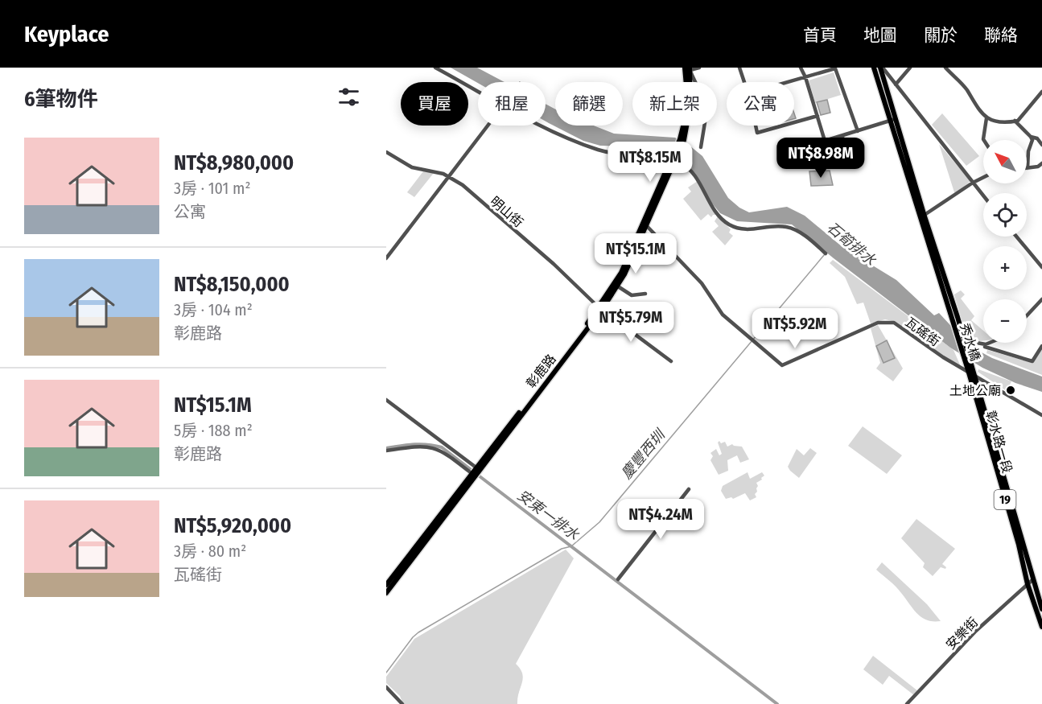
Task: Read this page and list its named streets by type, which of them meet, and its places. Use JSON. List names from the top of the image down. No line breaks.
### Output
{"streets":{"main road":["秀水橋","彰鹿路","彰水路一段","19"],"street":["明山街","瓦磘街","安樂街"]},"crossings":[["明山街","彰鹿路"],["瓦磘街","秀水橋"],["瓦磘街","彰鹿路"],["瓦磘街","彰水路一段"],["秀水橋","彰水路一段"],["秀水橋","19"],["彰水路一段","安樂街"]],"water":["石筍排水","慶豐西圳","安東一排水"],"places":["土地公廟"],"north":"top left","page":{"header":"Keyplace","nav":["首頁","地圖","關於","聯絡"],"heading":"6筆物件","chip":["買屋","租屋","篩選","新上架","公寓"],"list":[{"name":"NT$8,980,000","note":"3房 · 101 m² · 公寓"},{"name":"NT$8,150,000","note":"3房 · 104 m² · 彰鹿路"},{"name":"NT$15.1M","note":"5房 · 188 m² · 彰鹿路"},{"name":"NT$5,920,000","note":"3房 · 80 m² · 瓦磘街"}],"price":["NT$8.98M","NT$8.15M","NT$15.1M","NT$5.79M","NT$5.92M","NT$4.24M"],"map_buttons":["+","−"]}}
